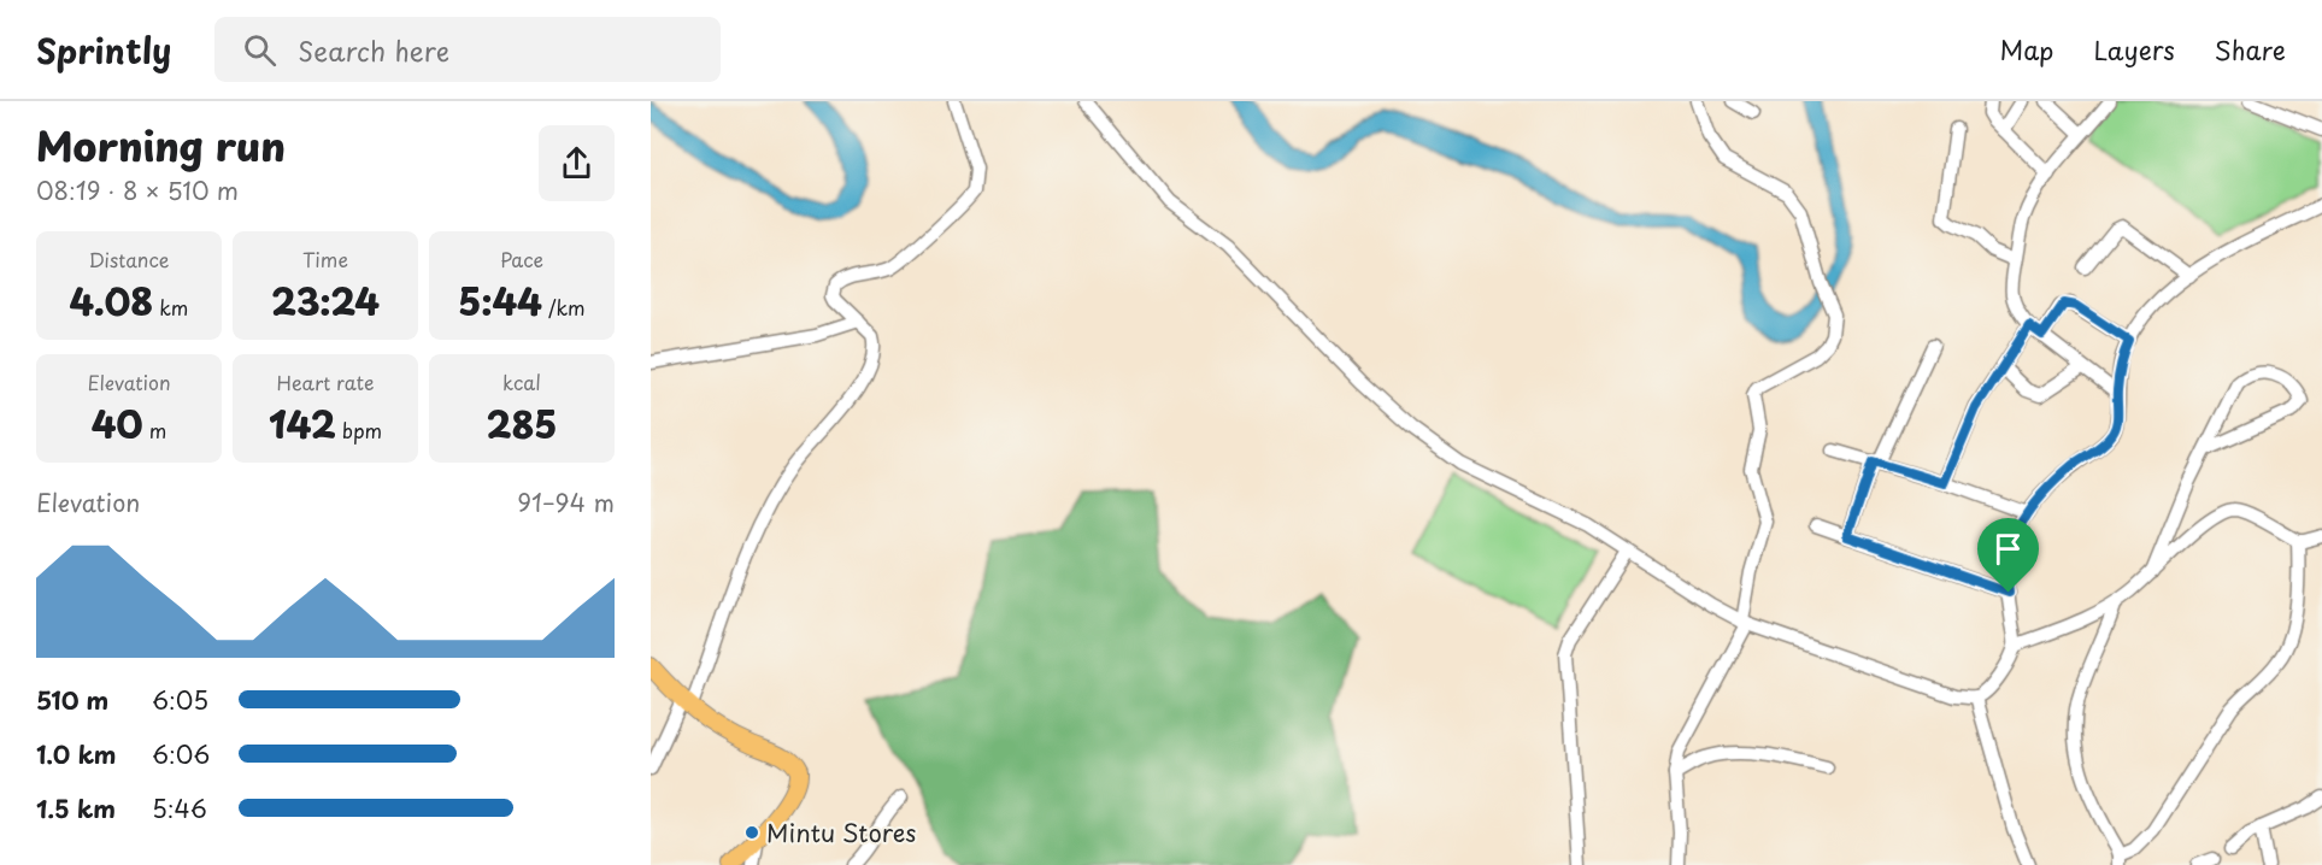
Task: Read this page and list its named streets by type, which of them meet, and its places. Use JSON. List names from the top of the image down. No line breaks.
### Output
{"places":["Mintu Stores"],"page":{"header":"Sprintly","search":"Search here","nav":["Map","Layers","Share"],"heading":["Morning run","08:19 · 8 × 510 m"],"stats":[["Distance","4.08 km"],["Time","23:24"],["Pace","5:44 /km"],["Elevation","40 m"],["Heart rate","142 bpm"],["kcal","285"]],"chart":["Elevation","91–94 m"],"list":[{"name":"510 m","note":"6:05"},{"name":"1.0 km","note":"6:06"},{"name":"1.5 km","note":"5:46"}]}}
